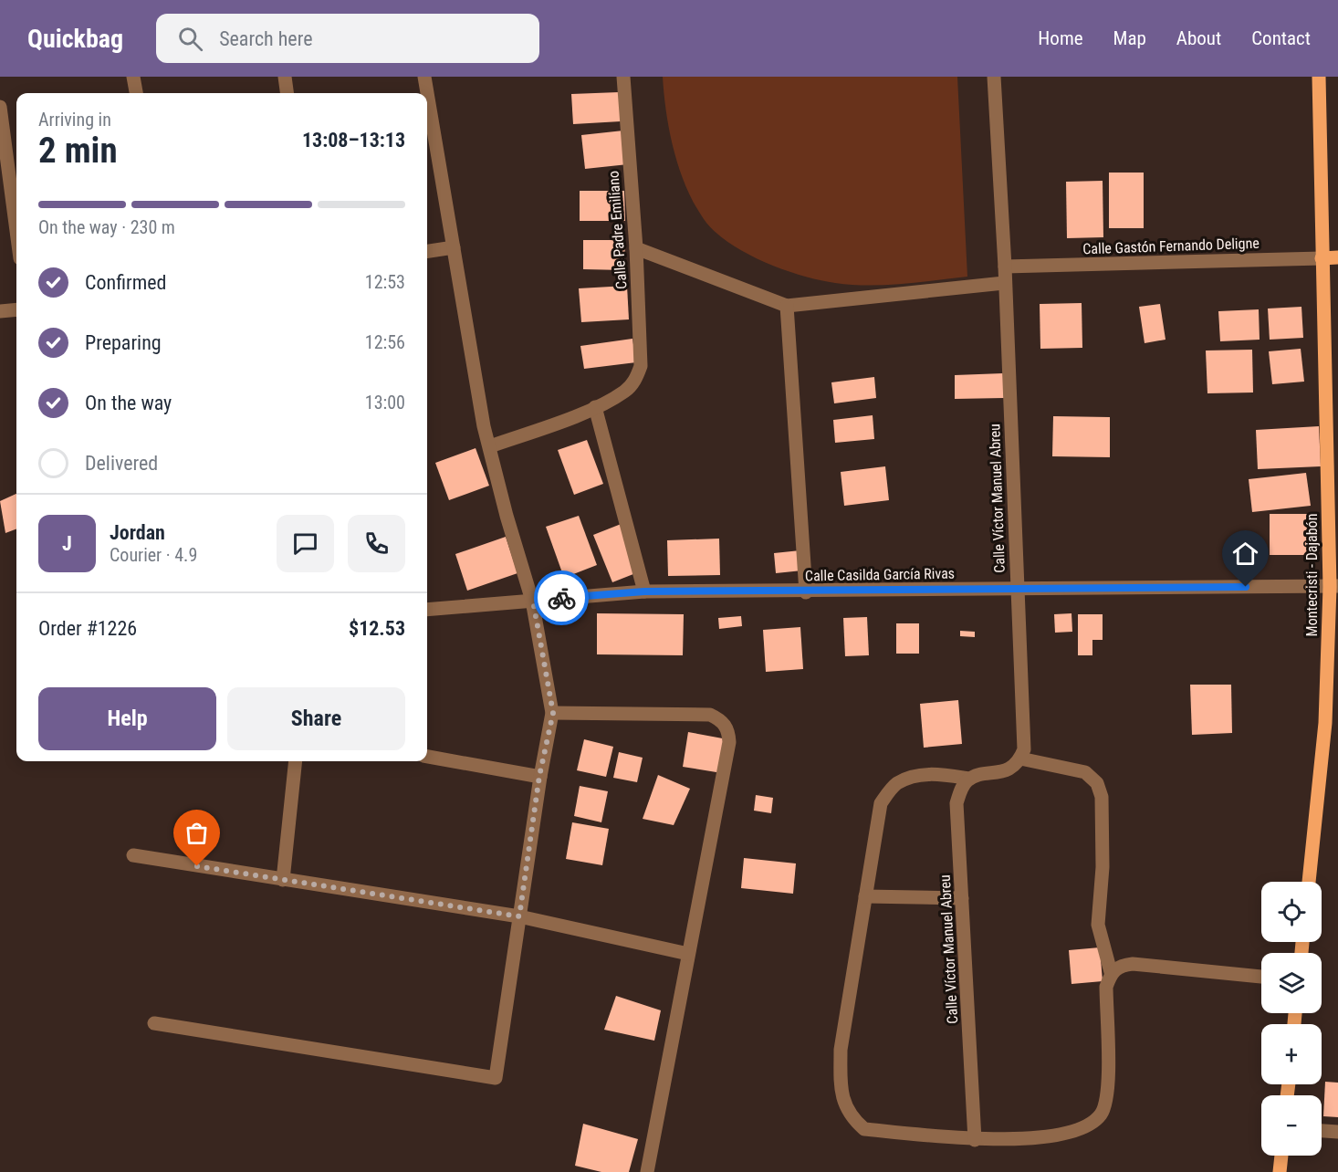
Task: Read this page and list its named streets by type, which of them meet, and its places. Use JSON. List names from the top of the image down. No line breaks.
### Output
{"streets":{"main road":["Calle Gastón Fernando Deligne","Montecristi - Dajabón"],"street":["Calle Padre Emiliano","Calle Víctor Manuel Abreu","Calle Casilda García Rivas"]},"crossings":[["Calle Gastón Fernando Deligne","Calle Víctor Manuel Abreu"],["Calle Gastón Fernando Deligne","Montecristi - Dajabón"],["Calle Víctor Manuel Abreu","Calle Casilda García Rivas"],["Calle Casilda García Rivas","Montecristi - Dajabón"]],"page":{"header":"Quickbag","search":"Search here","nav":["Home","Map","About","Contact"],"heading":["2 min","Arriving in","13:08–13:13"],"panel":["Jordan","Courier · 4.9","Order #1226","$12.53"],"bar":"On the way · 230 m","list":[["Confirmed","12:53"],["Preparing","12:56"],["On the way","13:00"],"Delivered"],"round":"J","buttons":["Help","Share"],"map_buttons":["+","−"]}}
